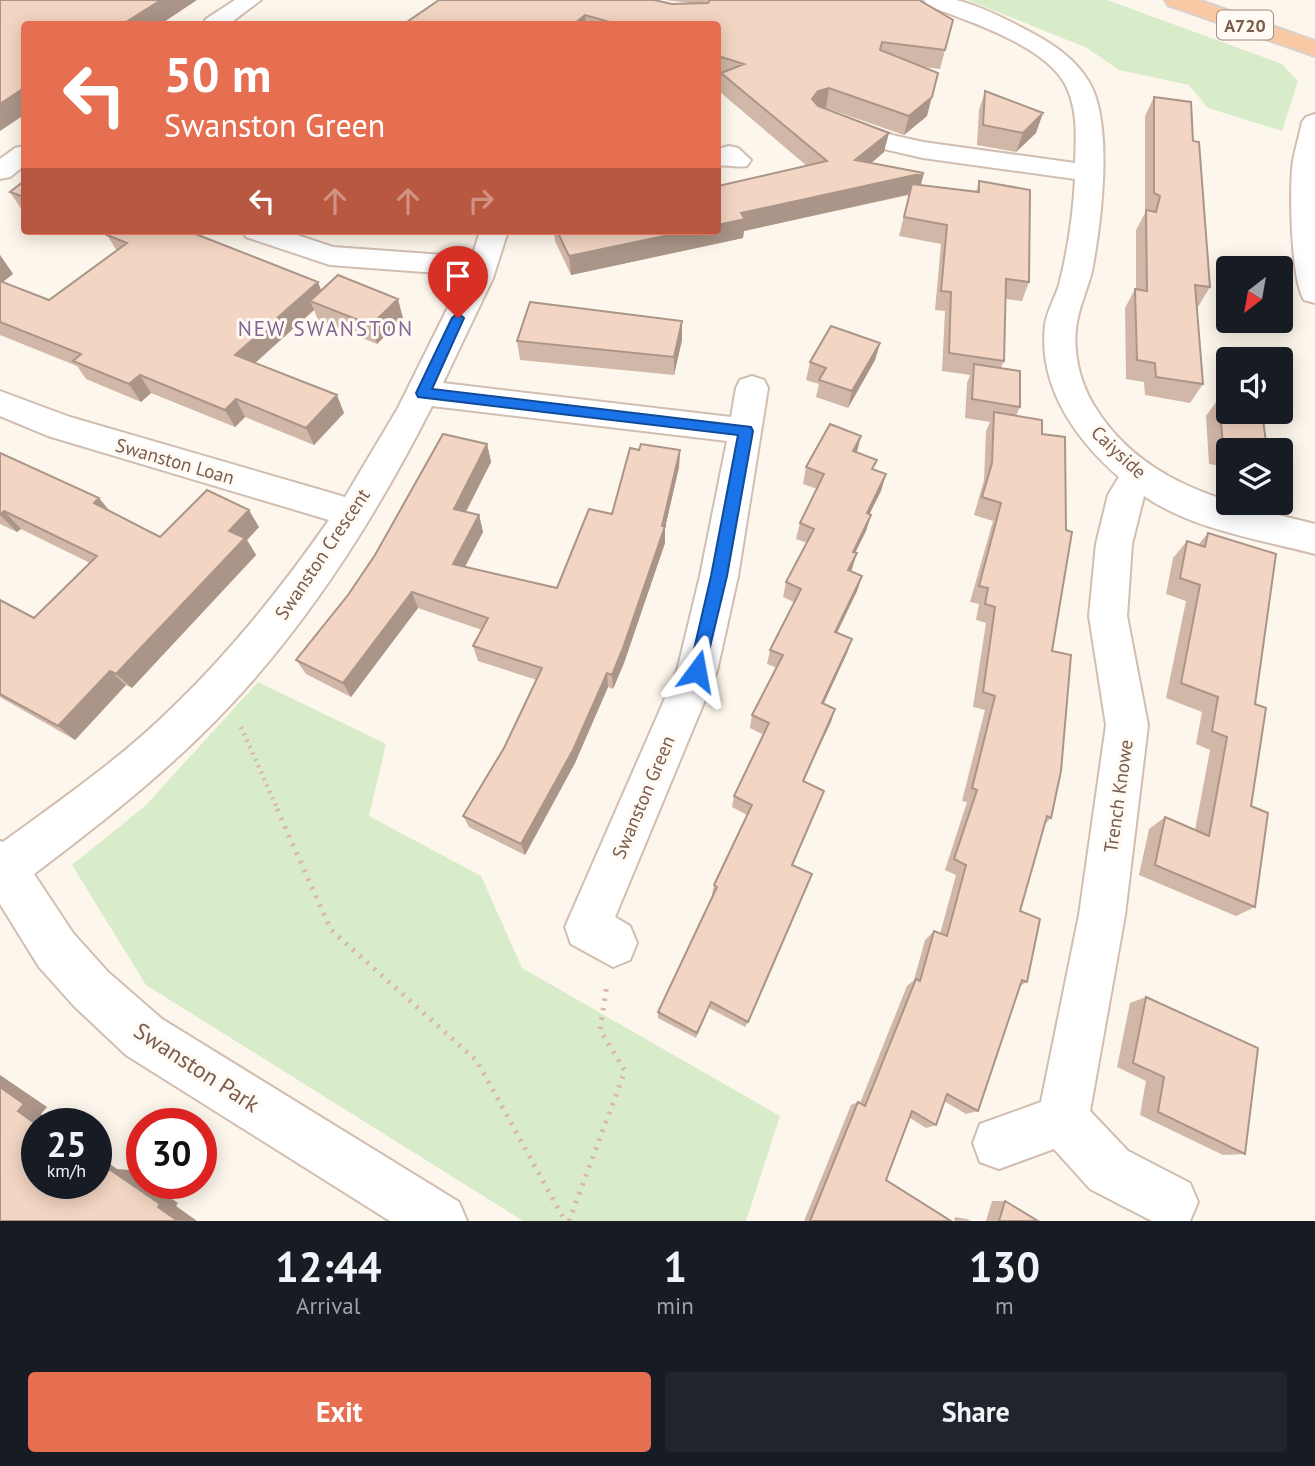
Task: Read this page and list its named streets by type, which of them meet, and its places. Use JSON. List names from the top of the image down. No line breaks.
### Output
{"streets":{"highway":["A720"],"street":["Caiyside","Swanston Loan","Swanston Crescent","Trench Knowe","Swanston Green","Swanston Park"]},"crossings":[["Caiyside","Trench Knowe"],["Swanston Loan","Swanston Crescent"],["Swanston Crescent","Swanston Park"]],"districts":["NEW SWANSTON"],"north":"bottom left","page":{"turn":["50 m","Swanston Green"],"speed":"25 km/h","limit":"30","eta":["12:44","Arrival","1","min","130","m"],"buttons":["Exit","Share"]}}
